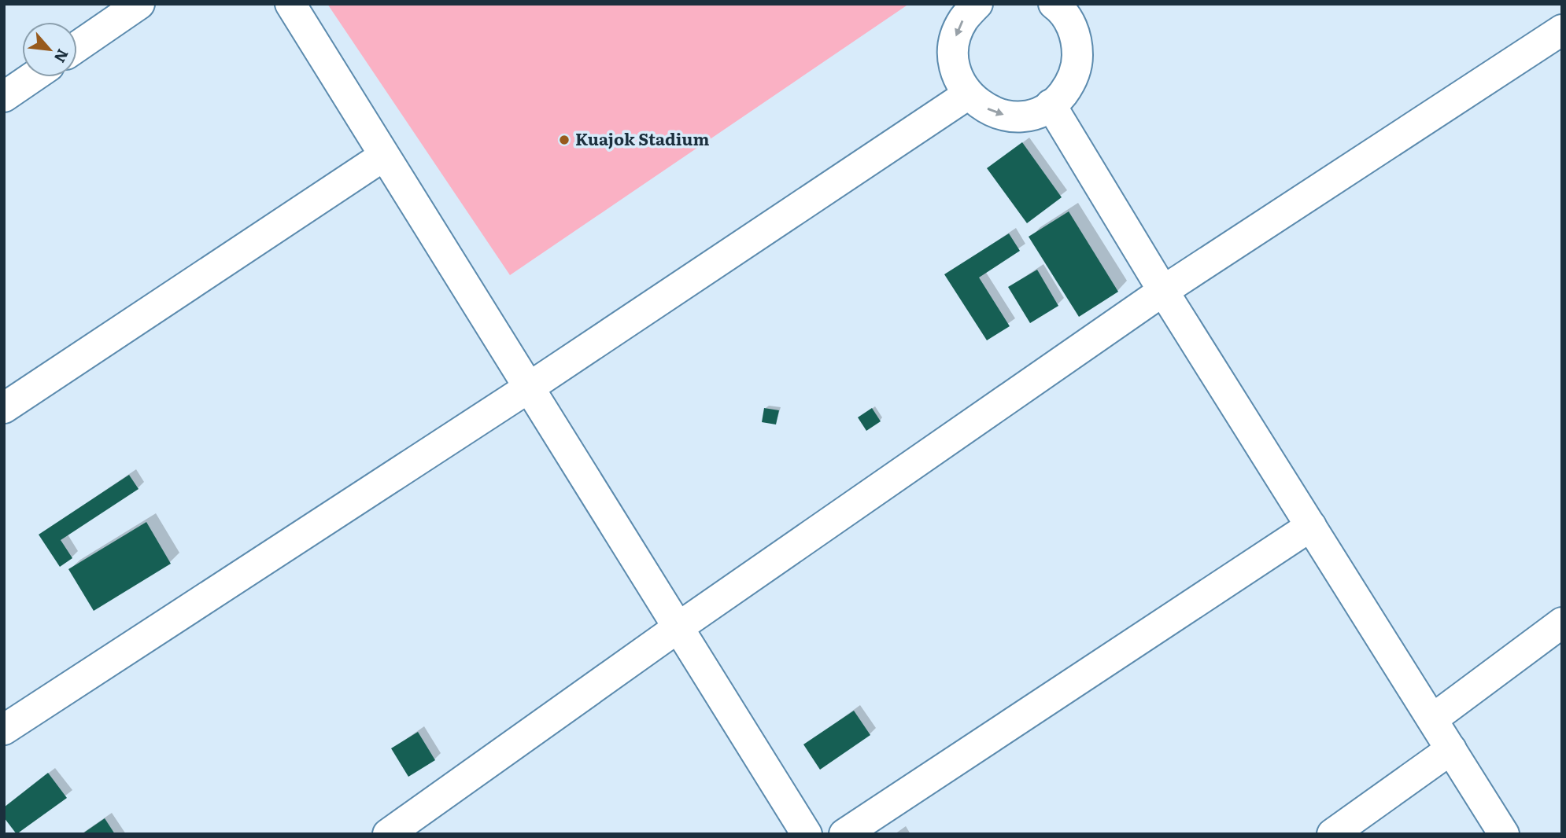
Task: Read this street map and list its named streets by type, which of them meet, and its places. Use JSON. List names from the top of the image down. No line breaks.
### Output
{"places":["Kuajok Stadium"],"north":"bottom right"}
